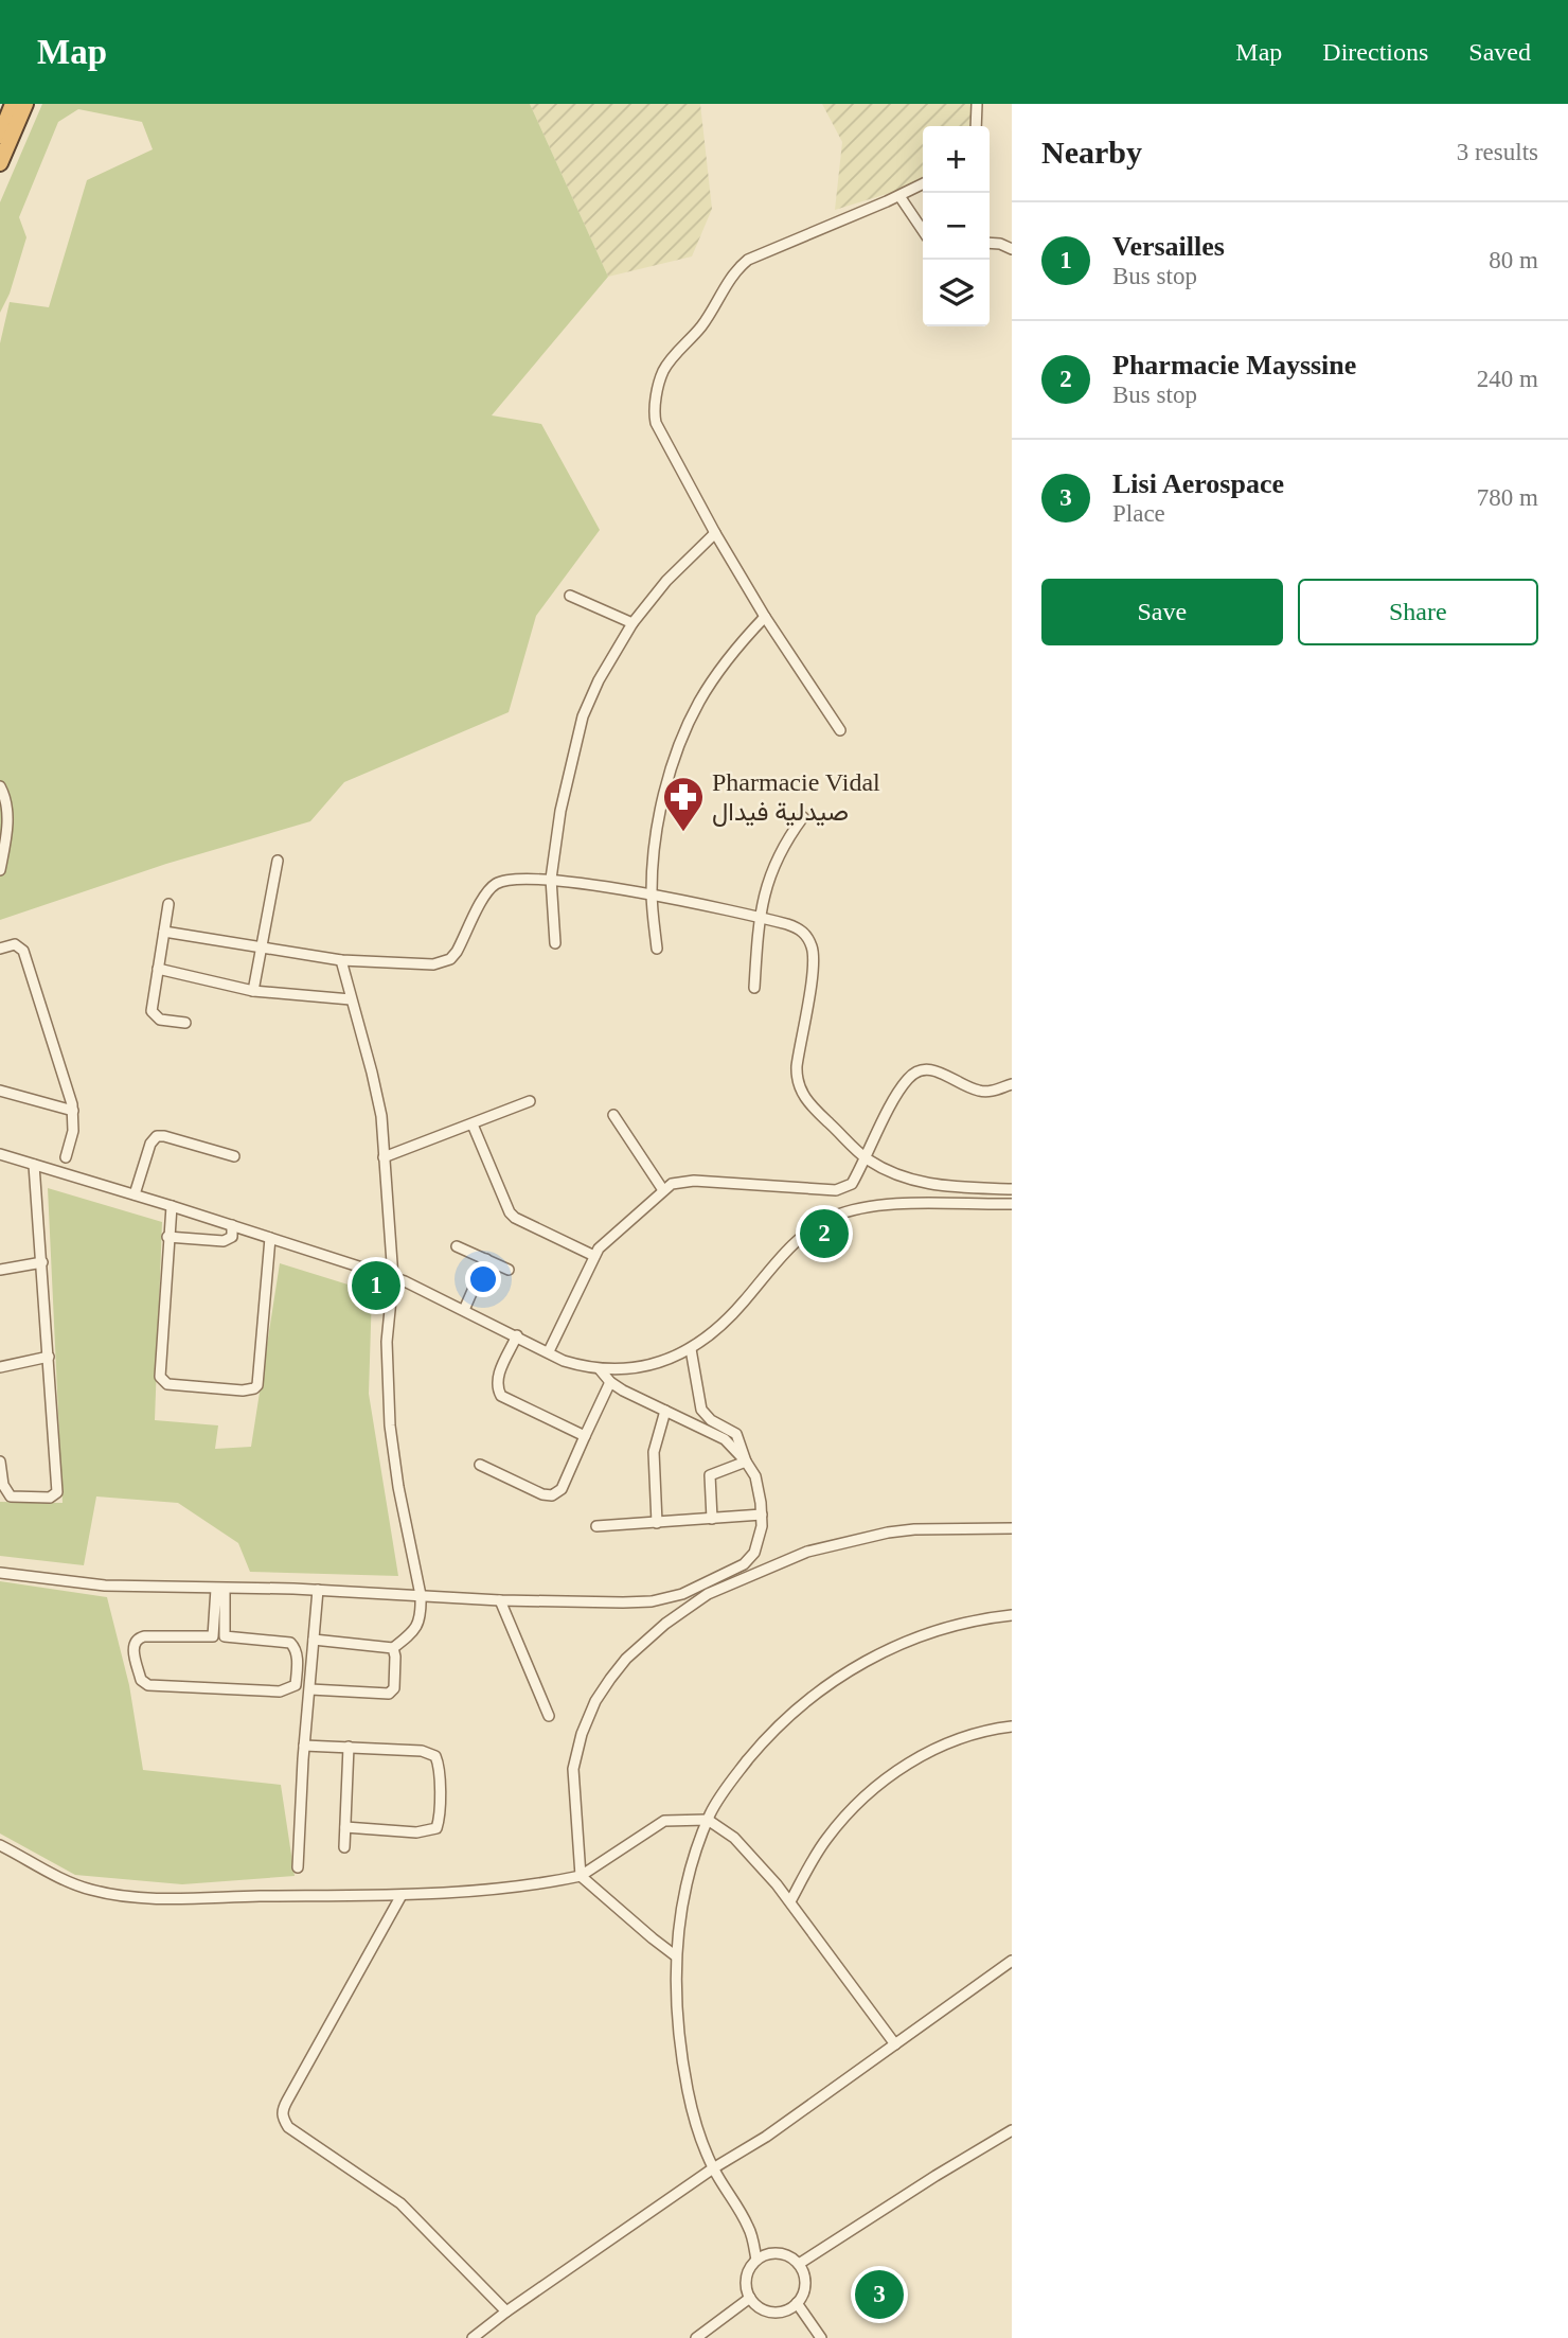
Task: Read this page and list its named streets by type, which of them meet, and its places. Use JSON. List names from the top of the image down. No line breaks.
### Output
{"places":{"pharmacy":["Pharmacie Vidal صيدلية فيدال"]},"page":{"header":"Map","nav":["Map","Directions","Saved"],"heading":["Nearby","3 results"],"map_buttons":["+","−"],"list":[{"mark":"1","name":"Versailles","note":"Bus stop","value":"80 m"},{"mark":"2","name":"Pharmacie Mayssine","note":"Bus stop","value":"240 m"},{"mark":"3","name":"Lisi Aerospace","note":"Place","value":"780 m"}],"buttons":["Save","Share"],"pins":["2","1","3"]}}
